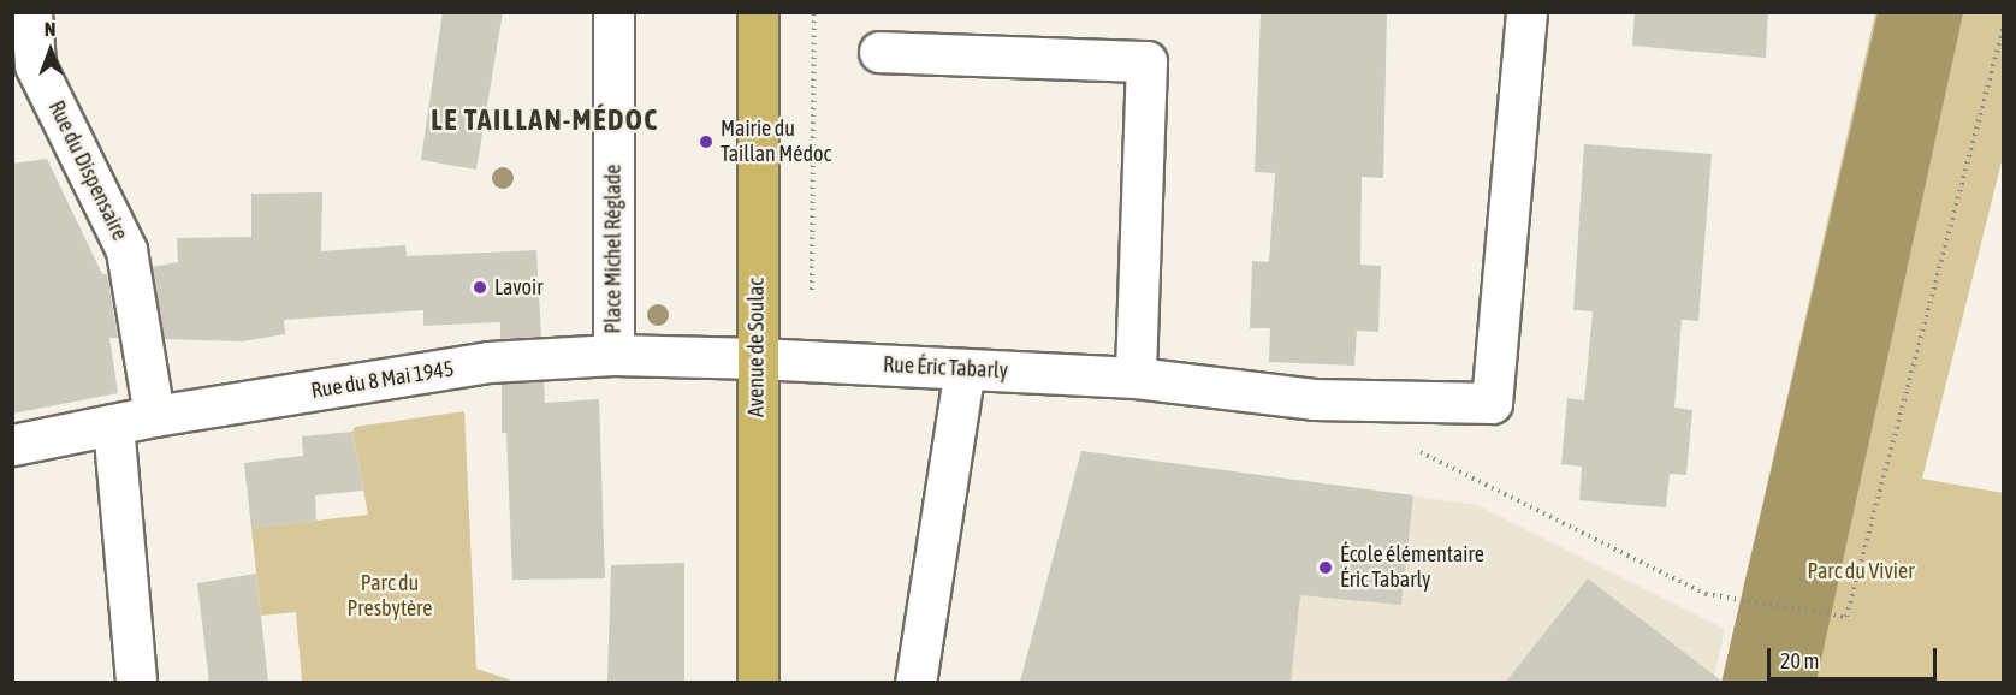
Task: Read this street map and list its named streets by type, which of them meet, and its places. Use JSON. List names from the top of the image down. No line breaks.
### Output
{"streets":{"main road":["Avenue de Soulac"],"street":["Rue du Dispensaire","Place Michel Réglade","Rue Éric Tabarly","Rue du 8 Mai 1945"]},"crossings":[["Rue du Dispensaire","Rue du 8 Mai 1945"],["Place Michel Réglade","Rue du 8 Mai 1945"],["Avenue de Soulac","Rue Éric Tabarly"],["Avenue de Soulac","Rue du 8 Mai 1945"],["Rue Éric Tabarly","Rue du 8 Mai 1945"]],"districts":["LE TAILLAN-MÉDOC"],"parks":["Parc du Vivier","Parc du Presbytère"],"places":["Mairie du Taillan Médoc","Lavoir","École élémentaire Éric Tabarly"],"scale_bar":"20 m","north":"top"}
